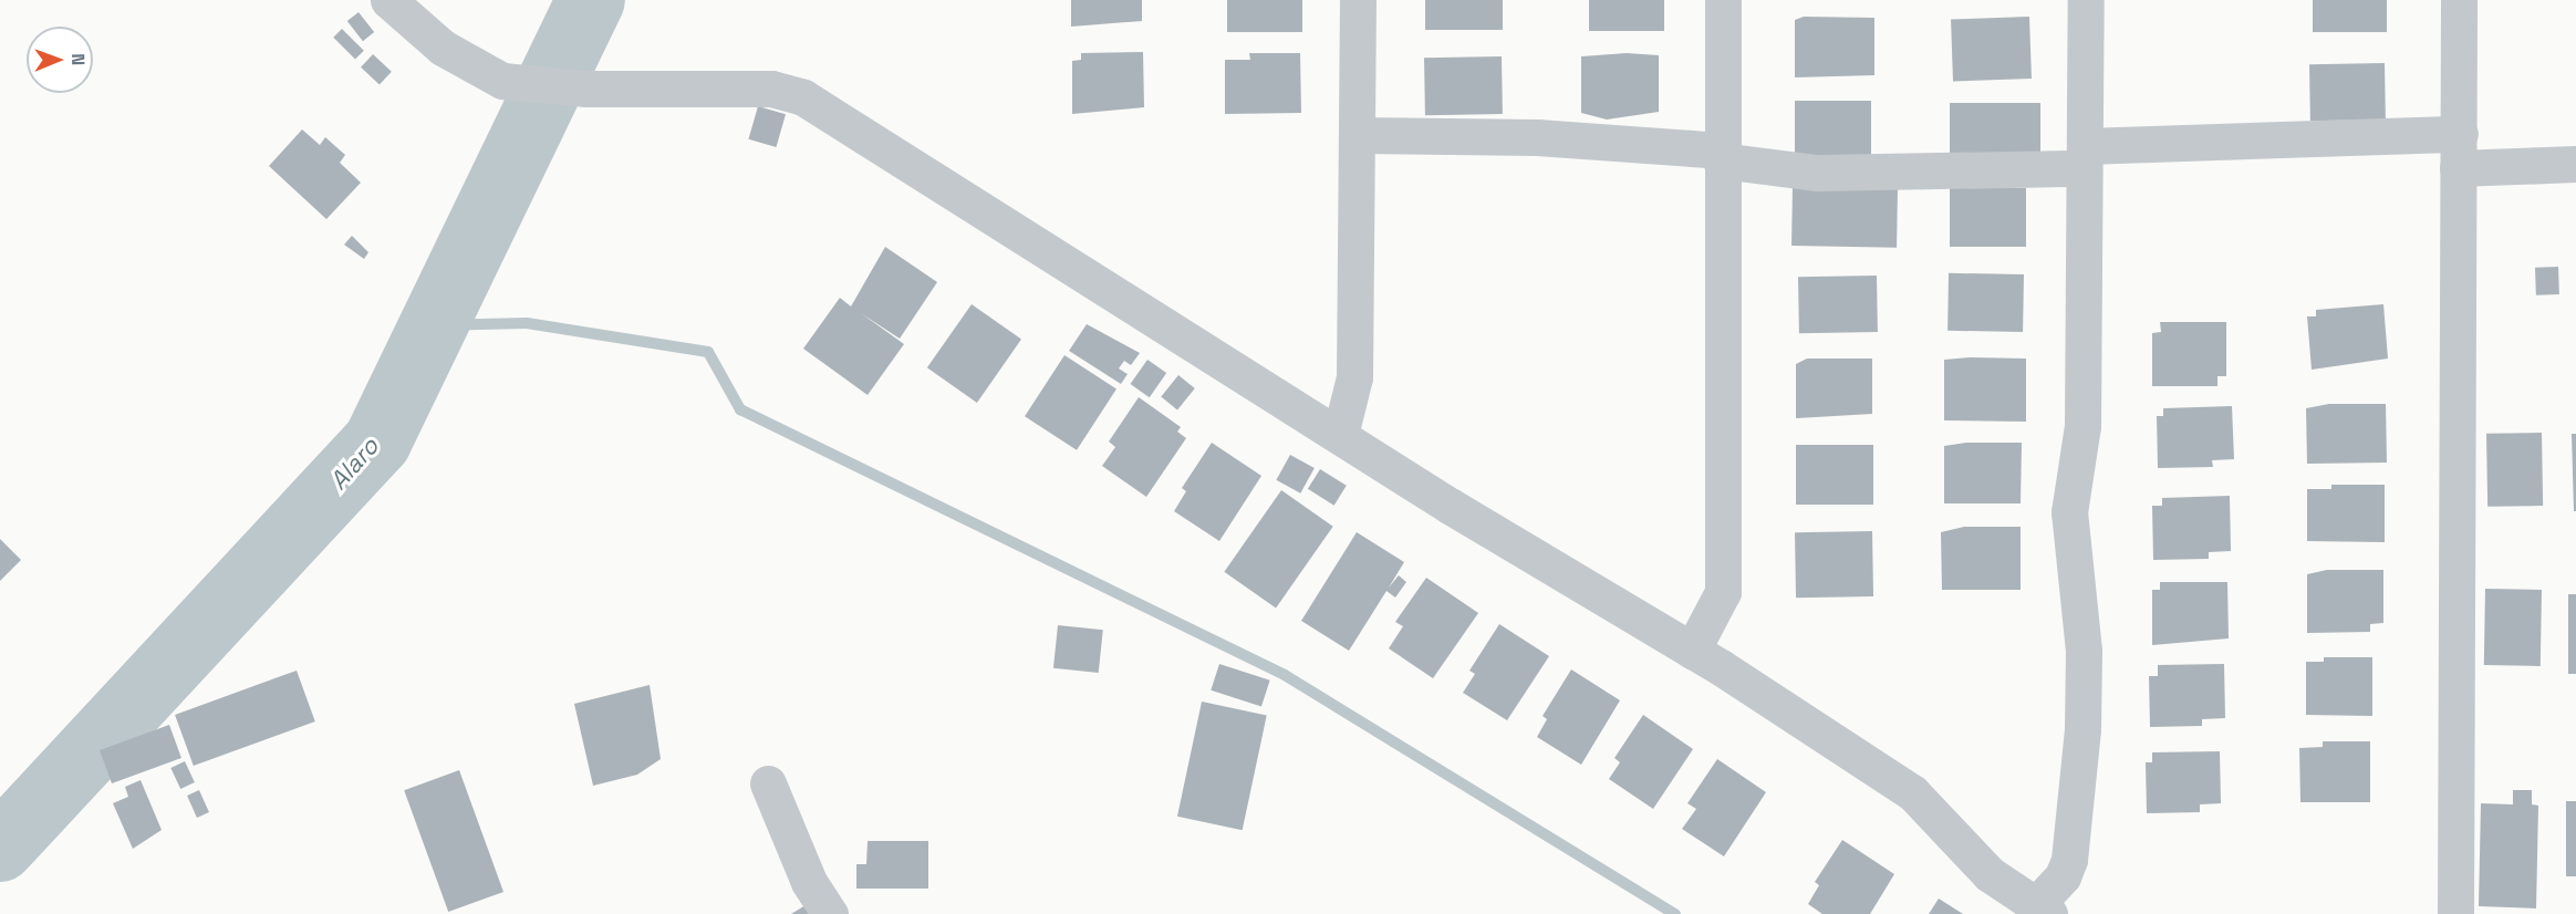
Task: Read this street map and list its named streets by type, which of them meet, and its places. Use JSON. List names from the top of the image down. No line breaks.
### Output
{"water":["Alaro"],"north":"right"}
